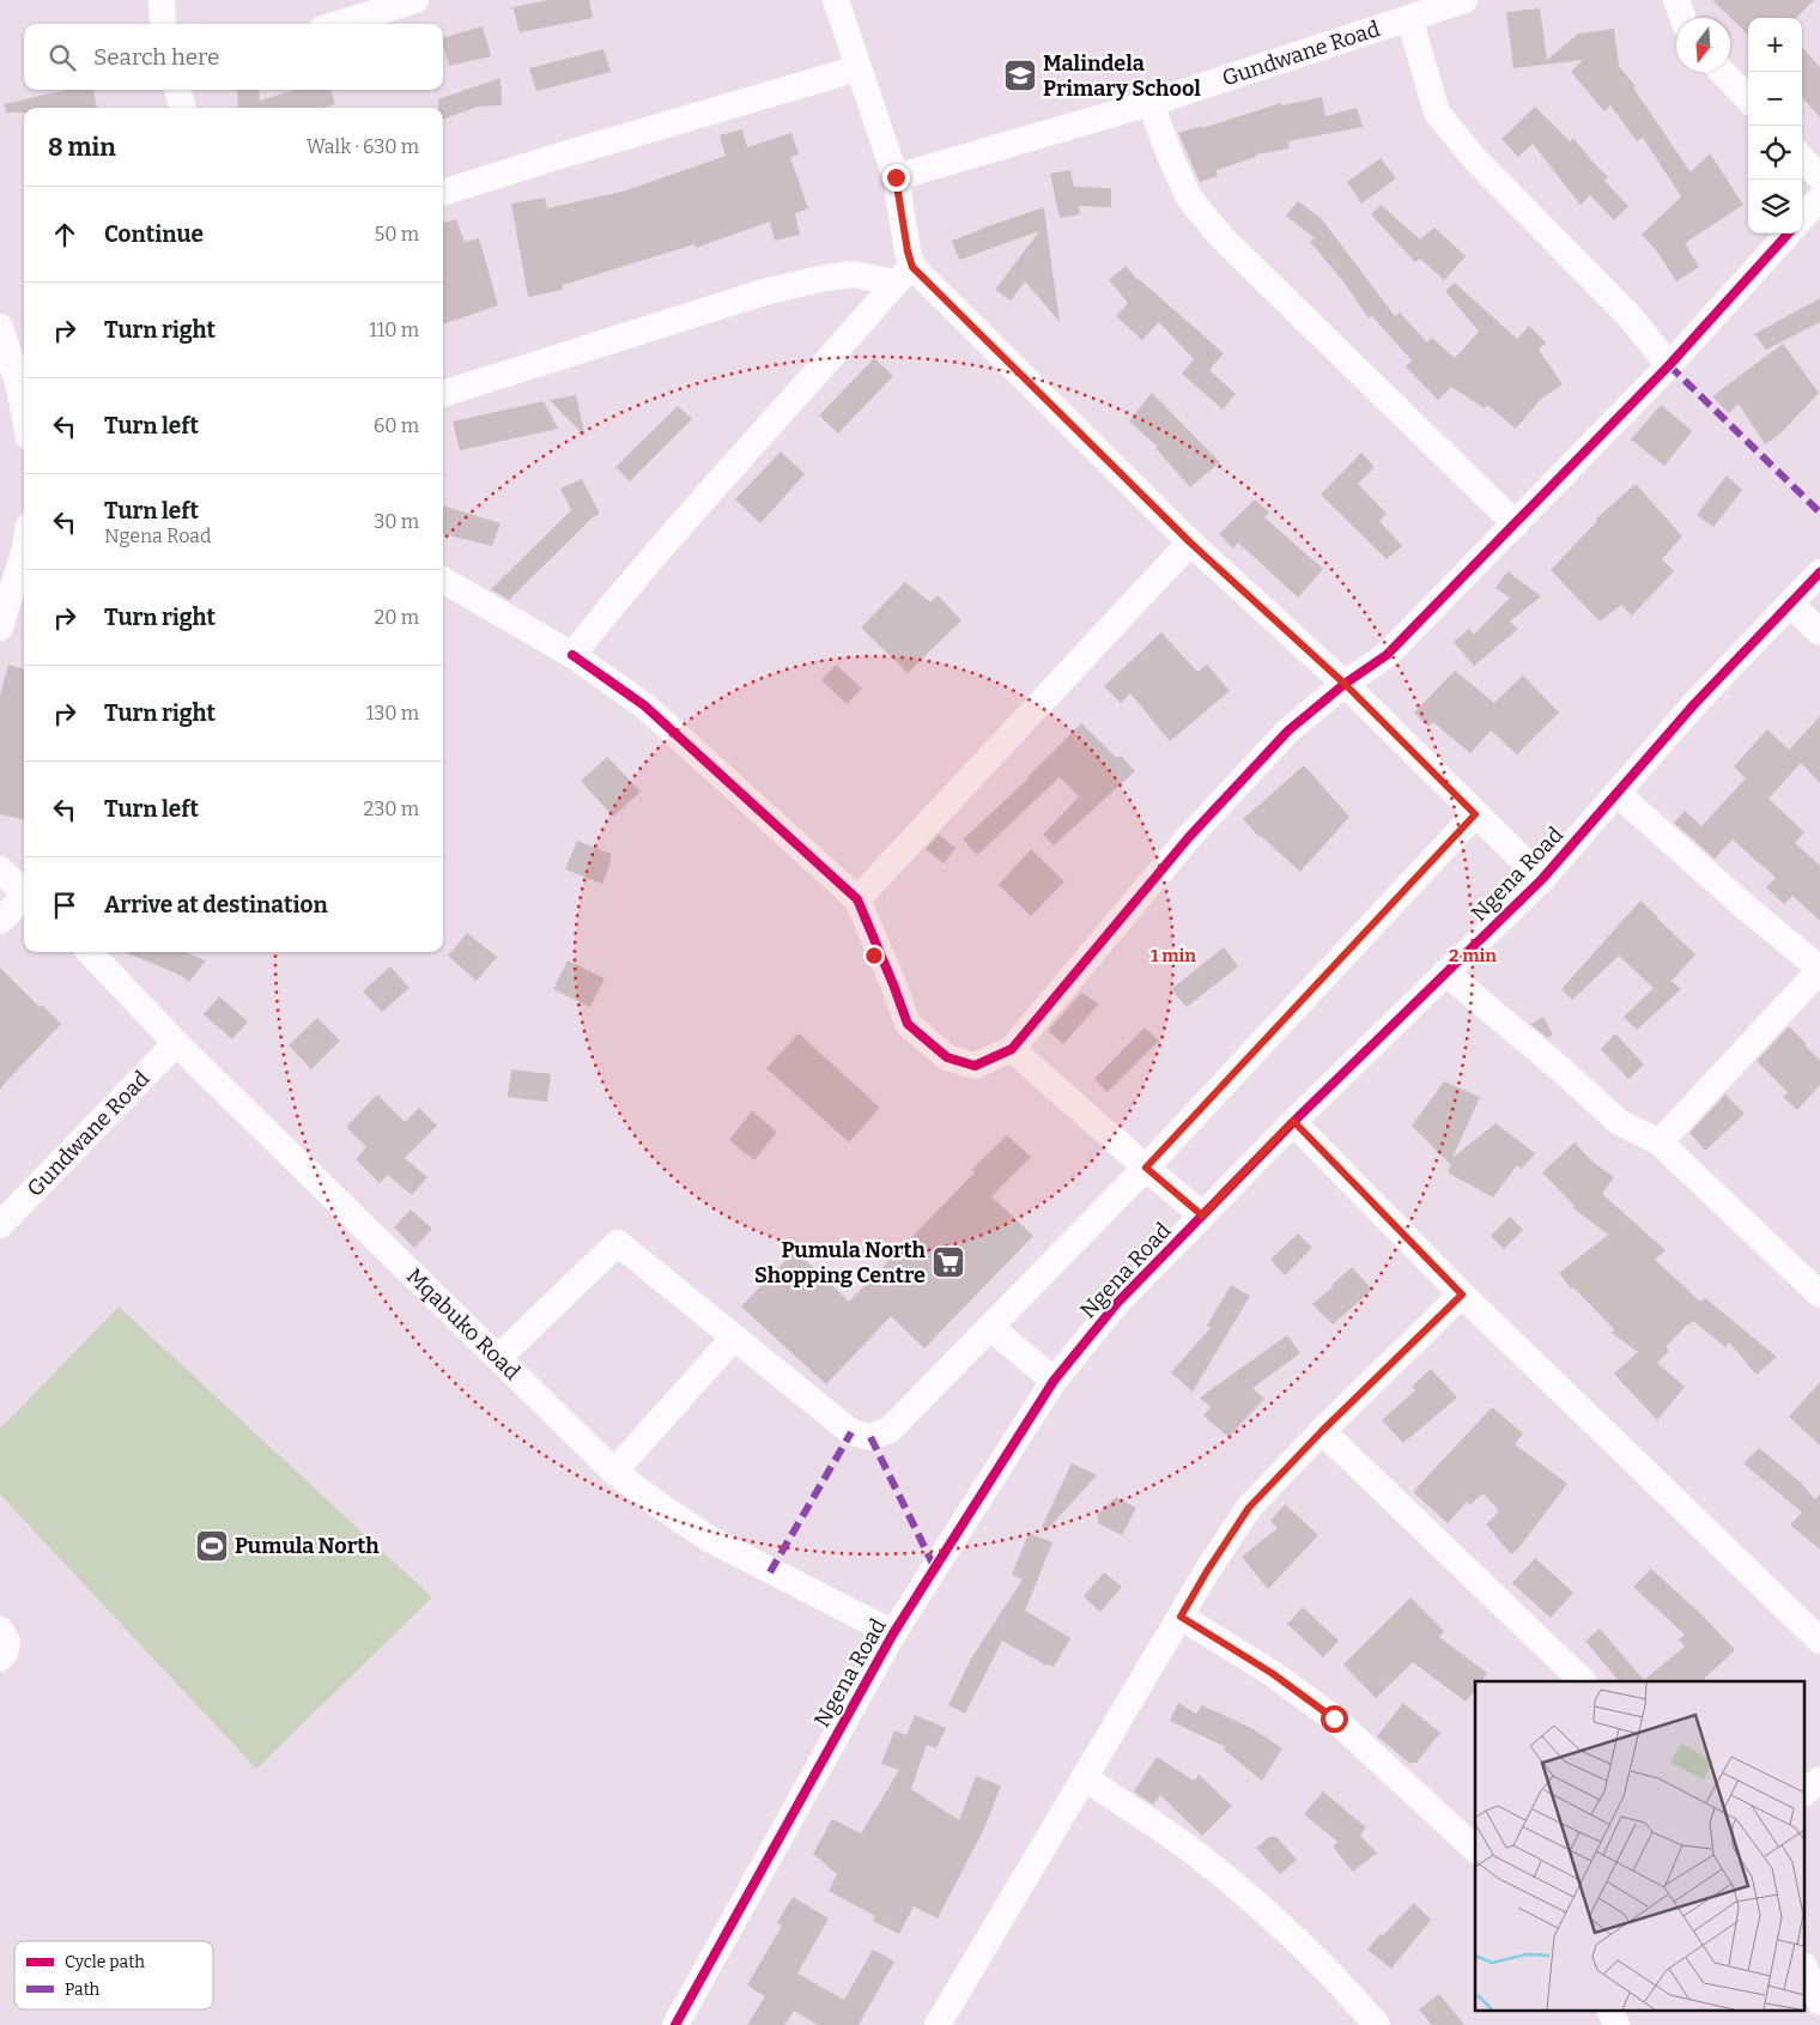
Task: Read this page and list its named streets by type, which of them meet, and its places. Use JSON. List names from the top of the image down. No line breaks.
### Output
{"streets":{"street":["Gundwane Road","Ngena Road","Mqabuko Road"]},"crossings":[["Gundwane Road","Mqabuko Road"],["Ngena Road","Mqabuko Road"]],"places":{"school or university":["Malindela Primary School"],"supermarket":["Pumula North Shopping Centre"],"sports":["Pumula North"]},"legend":["Cycle path","Path"],"north":"bottom","page":{"map_buttons":["+","−"],"search":"Search here","heading":["8 min","Walk · 630 m"],"list":[["Continue","50 m"],["Turn right","110 m"],["Turn left","60 m"],["Turn left","Ngena Road","30 m"],["Turn right","20 m"],["Turn right","130 m"],["Turn left","230 m"],"Arrive at destination"]},"rings":["1 min","2 min"]}
